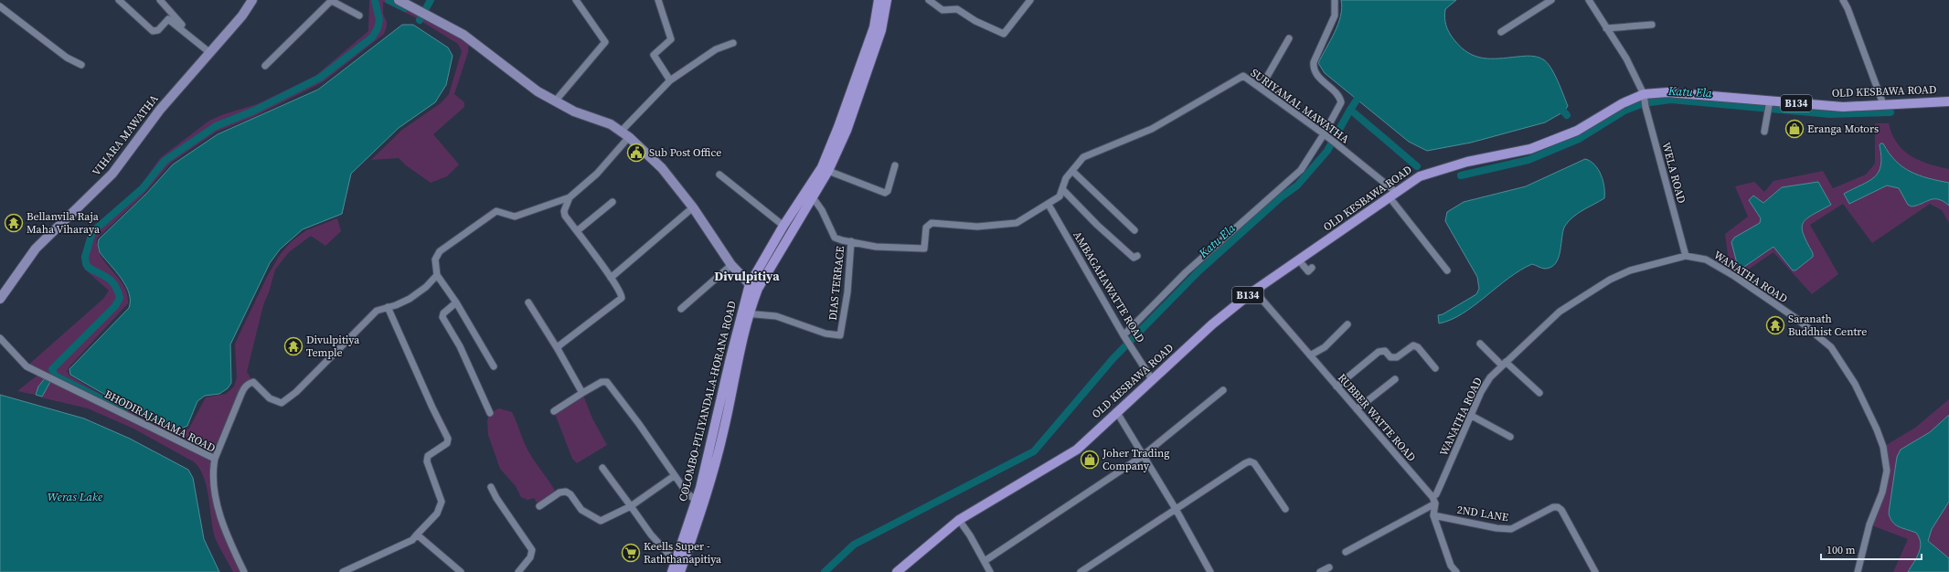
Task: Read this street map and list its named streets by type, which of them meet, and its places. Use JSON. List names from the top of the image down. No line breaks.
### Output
{"streets":{"main road":["OLD KESBAWA ROAD","B134","COLOMBO-PILIYANDALA-HORANA ROAD"],"street":["SURIYAMAL MAWATHA","VIHARA MAWATHA","WELA ROAD","WANATHA ROAD","DIAS TERRACE","AMBAGAHAWATTE ROAD","RUBBER WATTE ROAD","BHODIRAJARAMA ROAD","2ND LANE"]},"crossings":[["OLD KESBAWA ROAD","SURIYAMAL MAWATHA"],["OLD KESBAWA ROAD","WELA ROAD"],["OLD KESBAWA ROAD","AMBAGAHAWATTE ROAD"],["OLD KESBAWA ROAD","RUBBER WATTE ROAD"],["SURIYAMAL MAWATHA","DIAS TERRACE"],["SURIYAMAL MAWATHA","AMBAGAHAWATTE ROAD"],["SURIYAMAL MAWATHA","COLOMBO-PILIYANDALA-HORANA ROAD"],["WELA ROAD","WANATHA ROAD"],["WANATHA ROAD","RUBBER WATTE ROAD"],["DIAS TERRACE","COLOMBO-PILIYANDALA-HORANA ROAD"]],"districts":["Divulpitiya"],"water":["Katu Ela","Weras Lake"],"places":{"shop":["Eranga Motors","Joher Trading Company"],"public building":["Sub Post Office"],"temple":["Bellanvila Raja Maha Viharaya","Saranath Buddhist Centre","Divulpitiya Temple"],"supermarket":["Keells Super - Raththanapitiya"]},"scale_bar":"100 m"}
